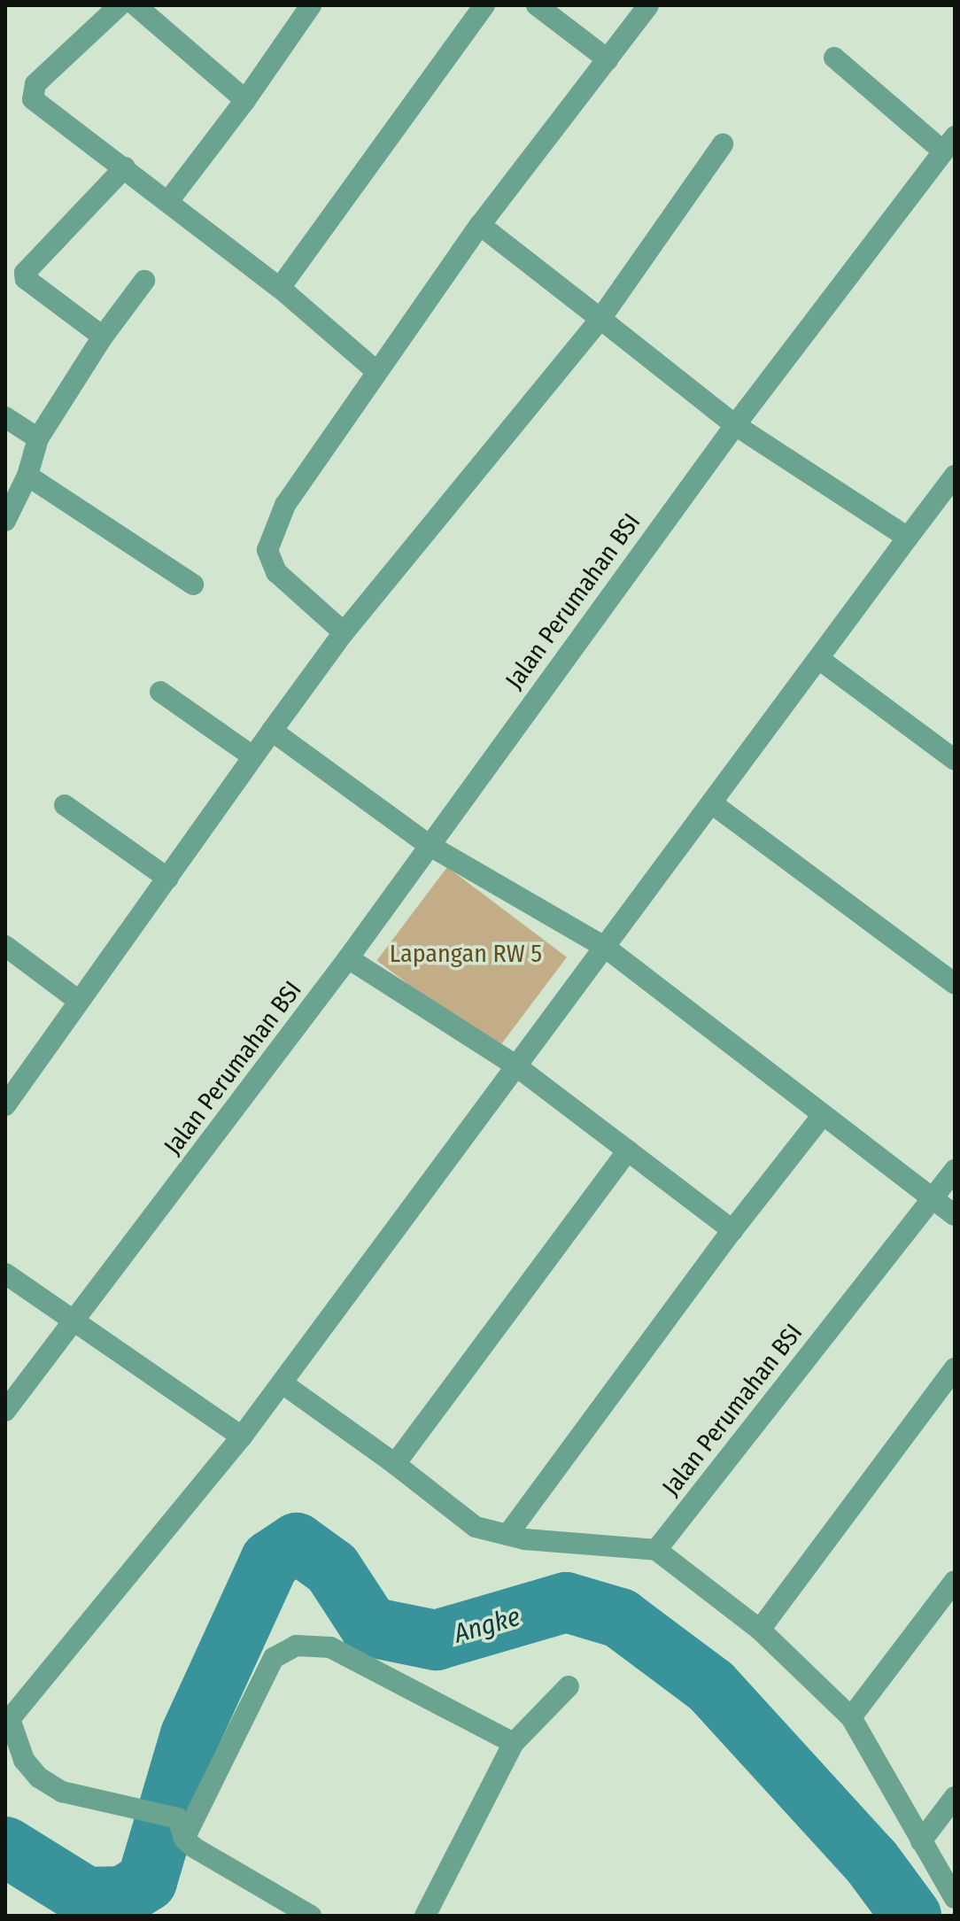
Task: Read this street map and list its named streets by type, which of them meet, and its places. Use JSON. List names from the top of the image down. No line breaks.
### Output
{"streets":{"street":["Jalan Perumahan BSI"]},"water":["Angke"],"parks":["Lapangan RW 5"]}
